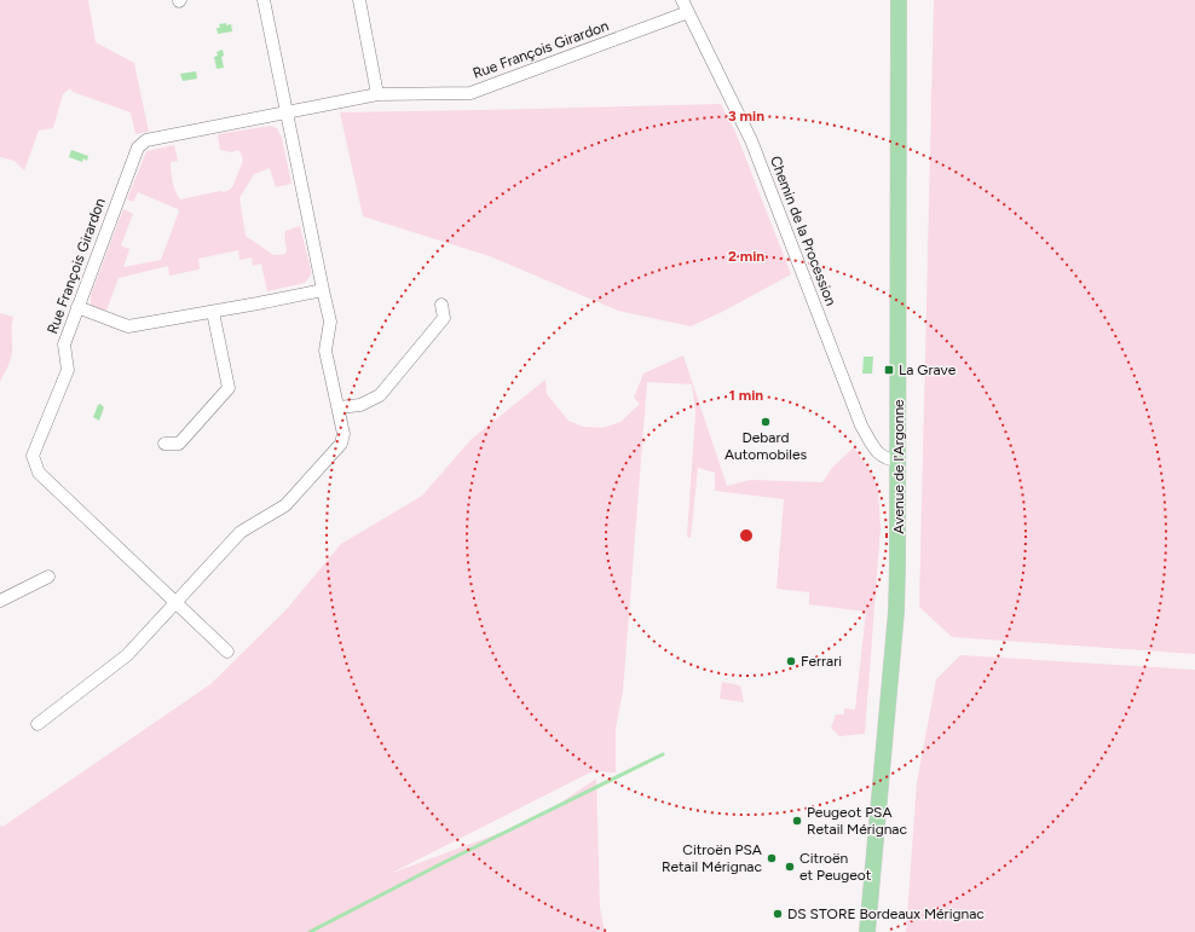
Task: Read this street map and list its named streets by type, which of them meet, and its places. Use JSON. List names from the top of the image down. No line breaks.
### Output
{"streets":{"main road":["Avenue de l'Argonne"],"street":["Rue François Girardon","Chemin de la Procession"]},"crossings":[["Rue François Girardon","Chemin de la Procession"],["Chemin de la Procession","Avenue de l'Argonne"]],"places":{"transit":["La Grave"],"other":["Debard Automobiles","Ferrari","Peugeot PSA Retail Mérignac","Citroën PSA Retail Mérignac","Citroën et Peugeot","DS STORE Bordeaux Mérignac"]},"rings":["3 min","2 min","1 min"]}
